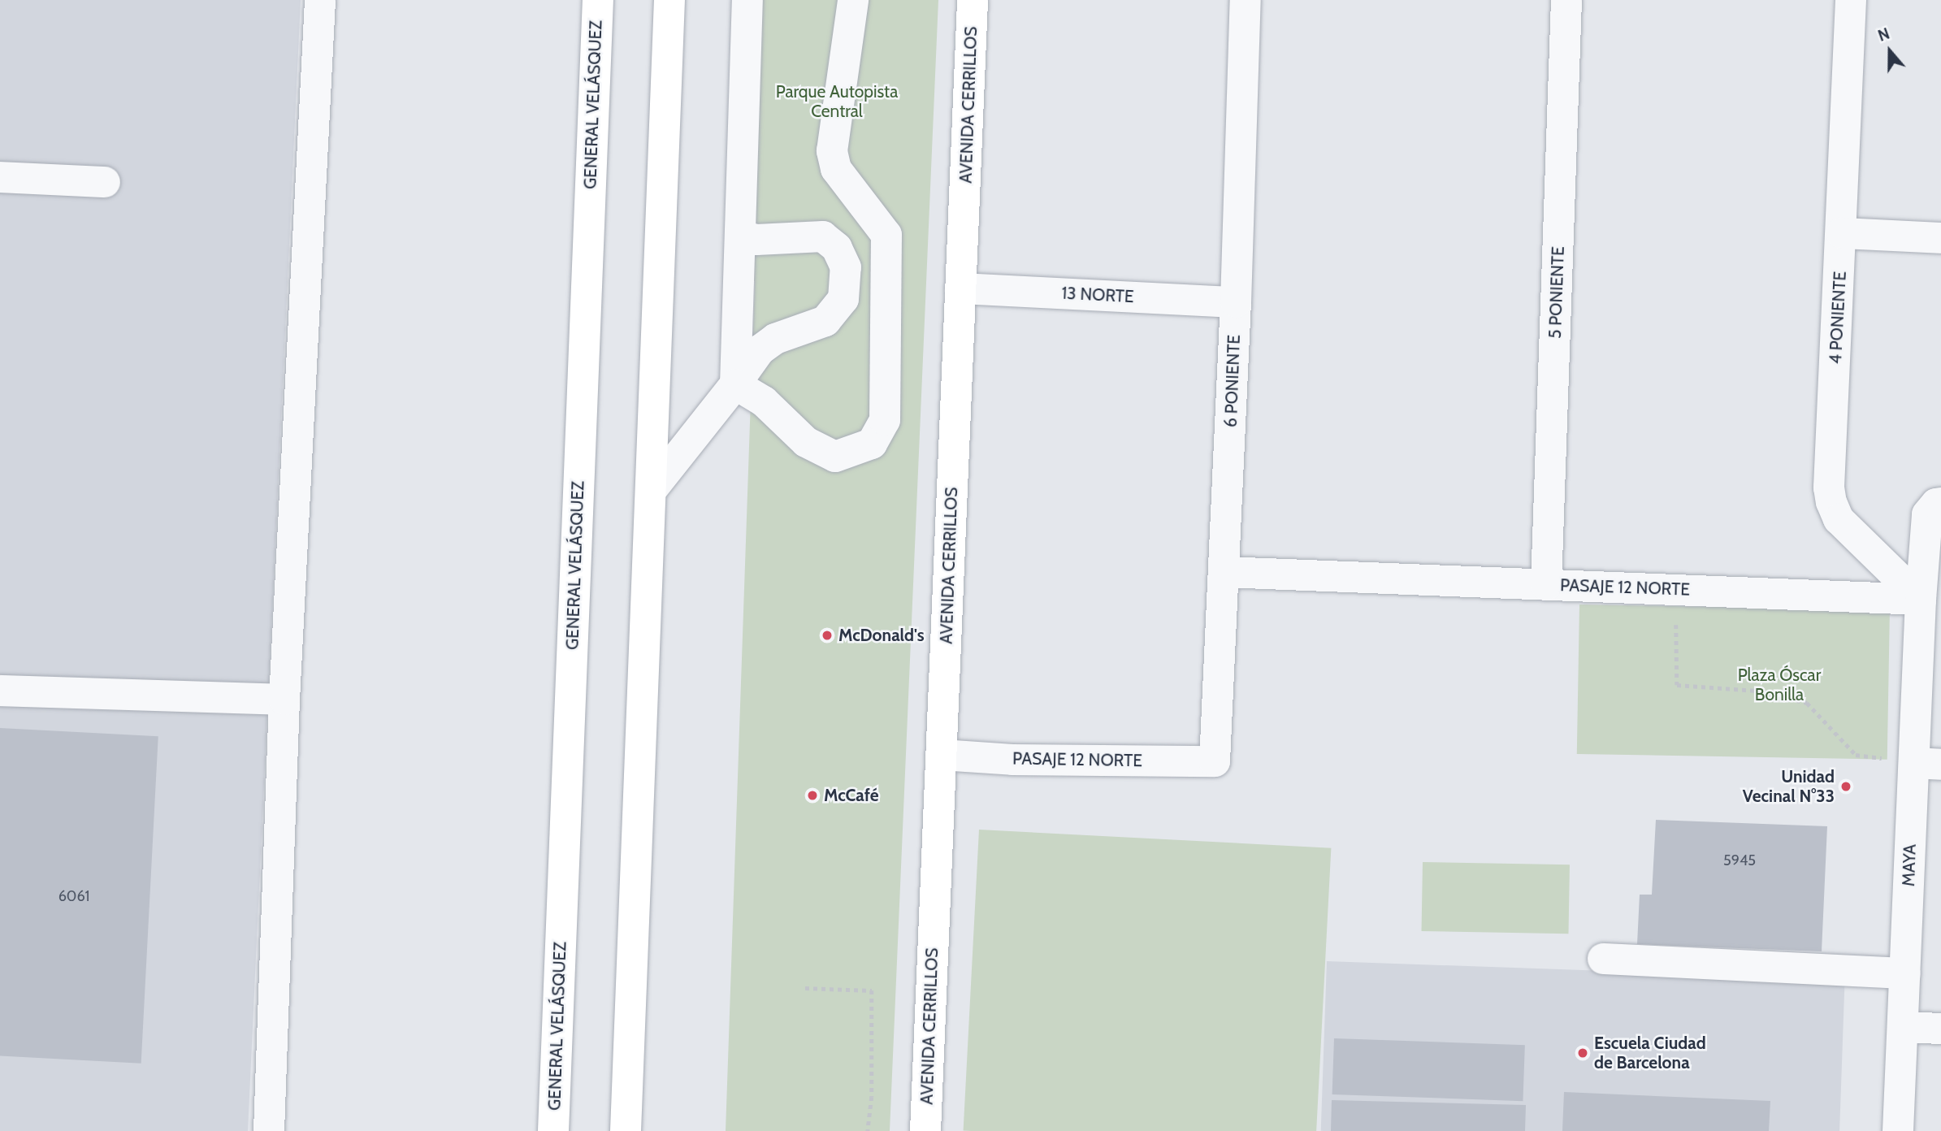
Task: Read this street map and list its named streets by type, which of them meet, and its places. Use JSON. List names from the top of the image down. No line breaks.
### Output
{"streets":{"main road":["GENERAL VELÁSQUEZ","AVENIDA CERRILLOS"],"street":["5 PONIENTE","13 NORTE","4 PONIENTE","6 PONIENTE","PASAJE 12 NORTE","MAYA"]},"crossings":[["AVENIDA CERRILLOS","13 NORTE"],["AVENIDA CERRILLOS","PASAJE 12 NORTE"],["5 PONIENTE","PASAJE 12 NORTE"],["13 NORTE","6 PONIENTE"],["4 PONIENTE","PASAJE 12 NORTE"],["4 PONIENTE","MAYA"],["6 PONIENTE","PASAJE 12 NORTE"],["PASAJE 12 NORTE","MAYA"]],"parks":["Parque Autopista Central","Plaza Óscar Bonilla"],"places":["McDonald's","Unidad Vecinal N°33","McCafé","Escuela Ciudad de Barcelona"],"house_numbers":["5945","6061"],"north":"top"}
